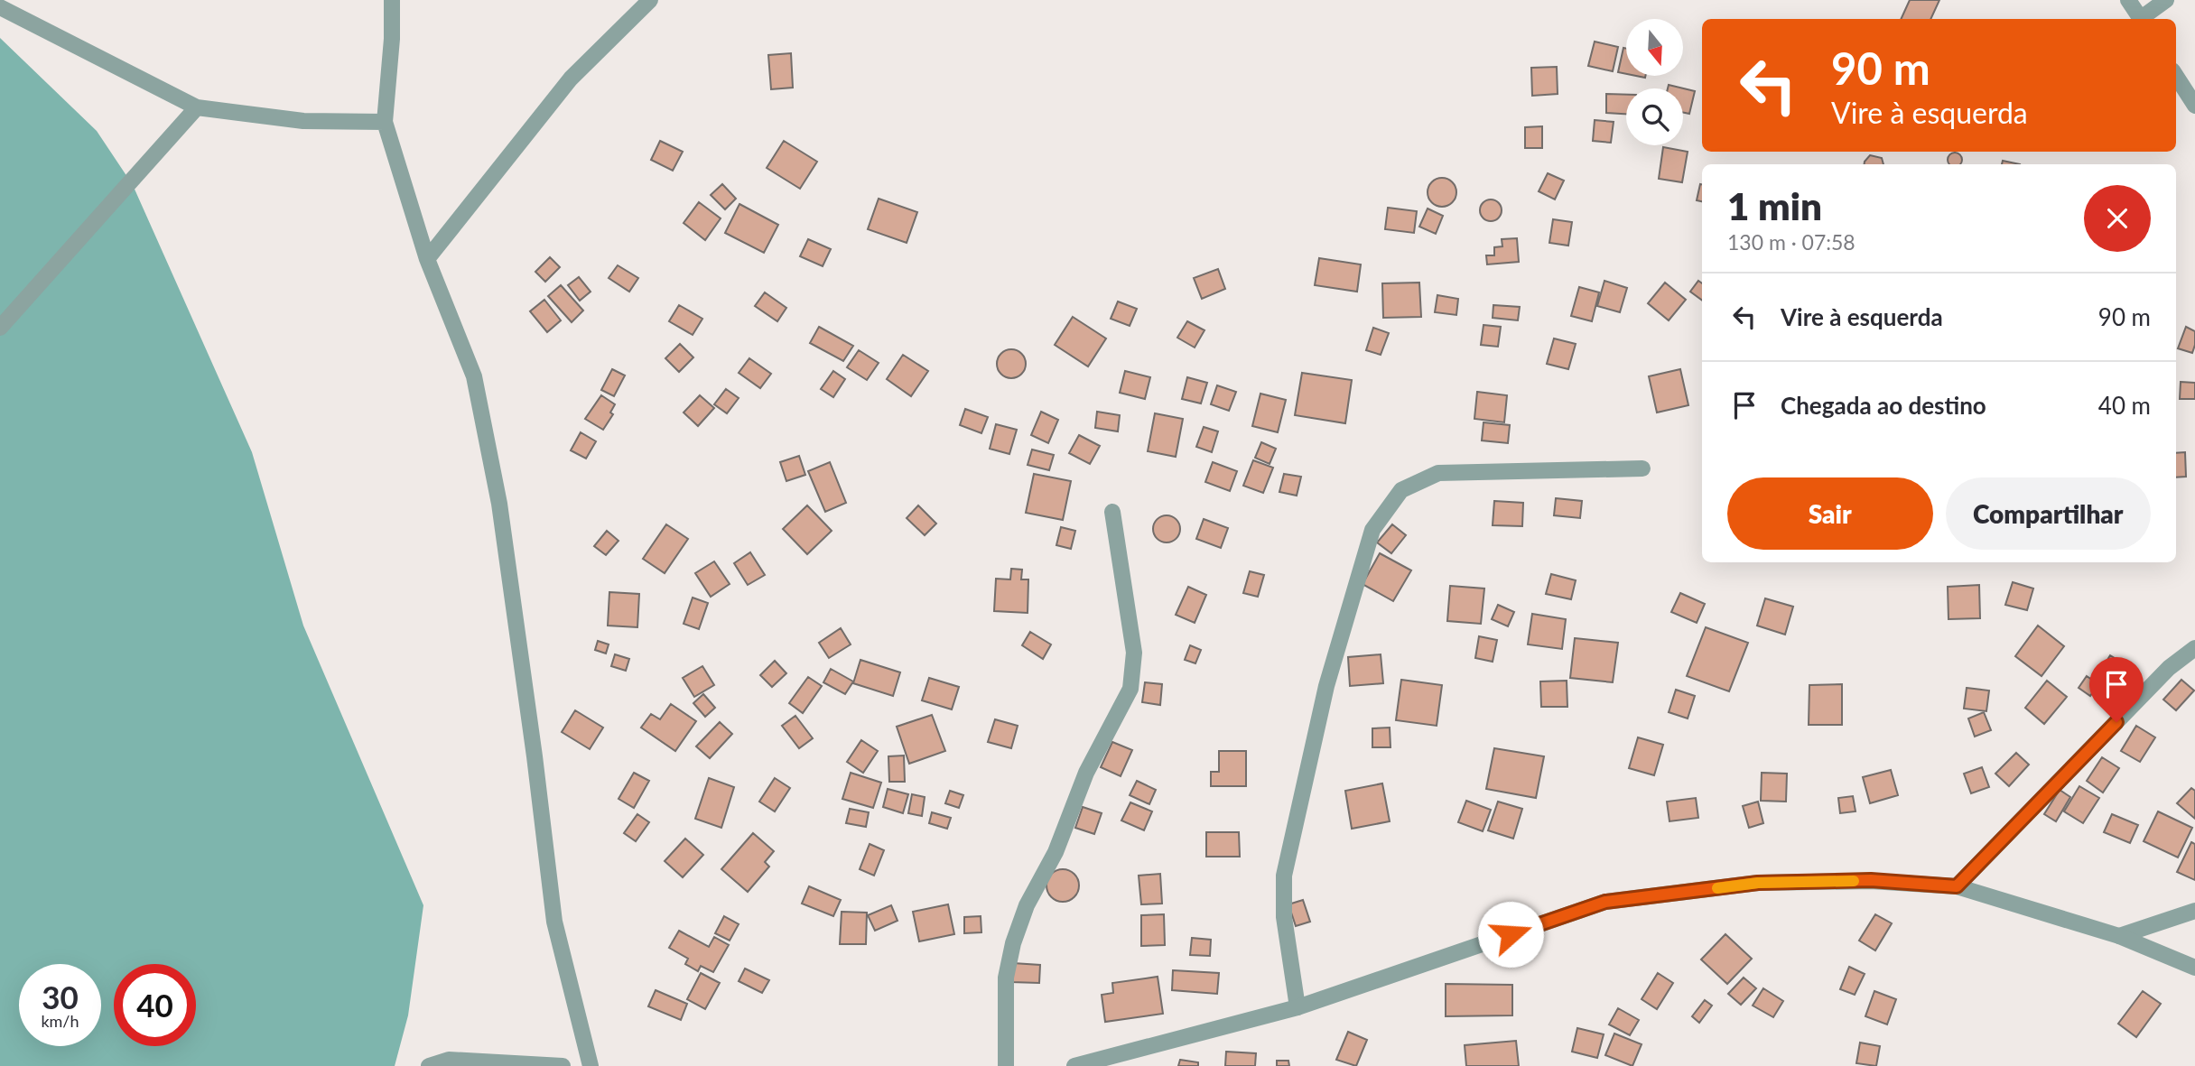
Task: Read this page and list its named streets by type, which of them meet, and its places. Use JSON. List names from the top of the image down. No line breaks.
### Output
{"north":"bottom","page":{"turn":["90 m","Vire à esquerda"],"heading":["1 min","130 m · 07:58"],"list":[{"name":"Vire à esquerda","value":"90 m"},{"name":"Chegada ao destino","value":"40 m"}],"buttons":["Sair","Compartilhar"],"speed":"30 km/h","limit":"40"}}
